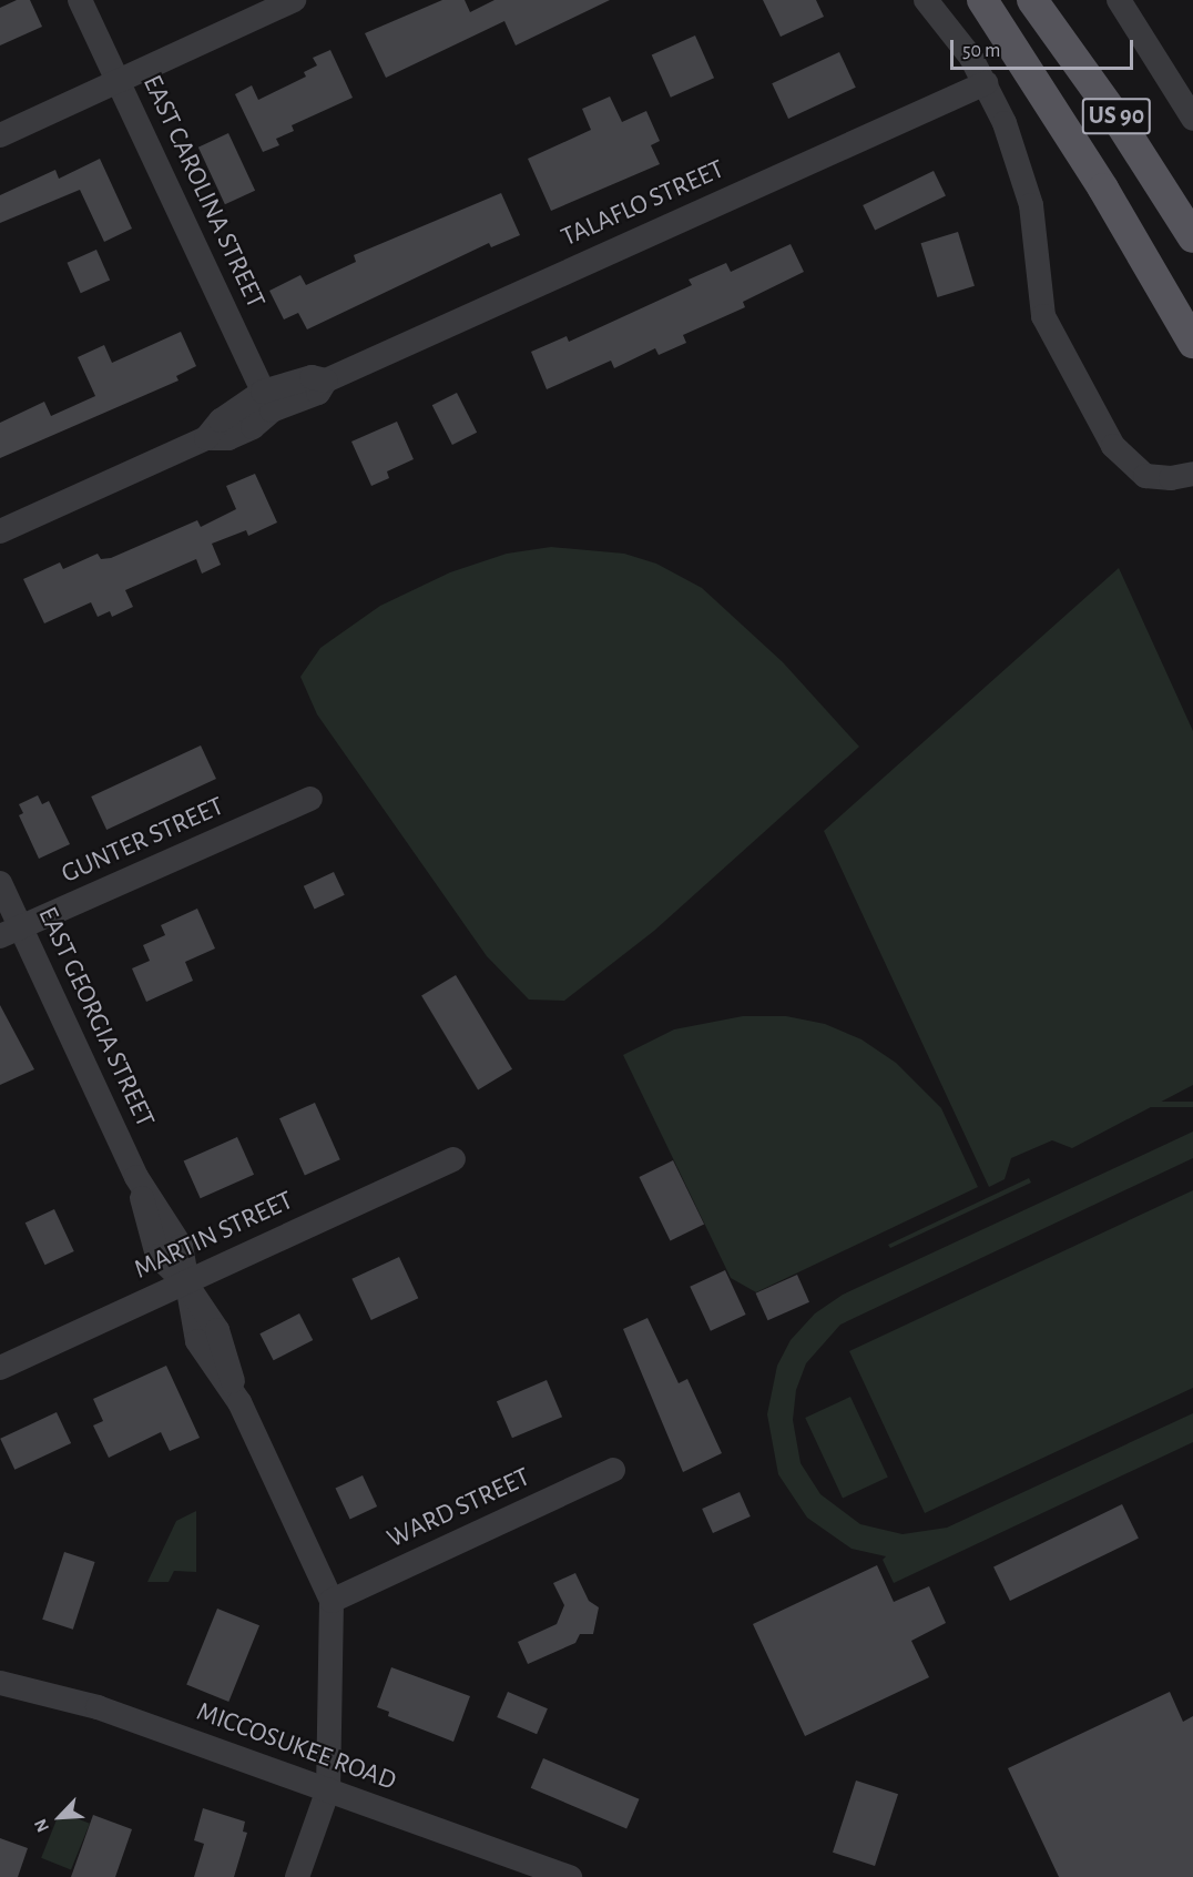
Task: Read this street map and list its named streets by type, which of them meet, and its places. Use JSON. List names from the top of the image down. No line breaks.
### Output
{"streets":{"main road":["US 90"],"street":["EAST CAROLINA STREET","TALAFLO STREET","GUNTER STREET","EAST GEORGIA STREET","MARTIN STREET","WARD STREET","MICCOSUKEE ROAD"]},"crossings":[["EAST CAROLINA STREET","TALAFLO STREET"],["GUNTER STREET","EAST GEORGIA STREET"],["EAST GEORGIA STREET","MARTIN STREET"],["EAST GEORGIA STREET","WARD STREET"],["EAST GEORGIA STREET","MICCOSUKEE ROAD"]],"scale_bar":"50 m","north":"bottom left"}
